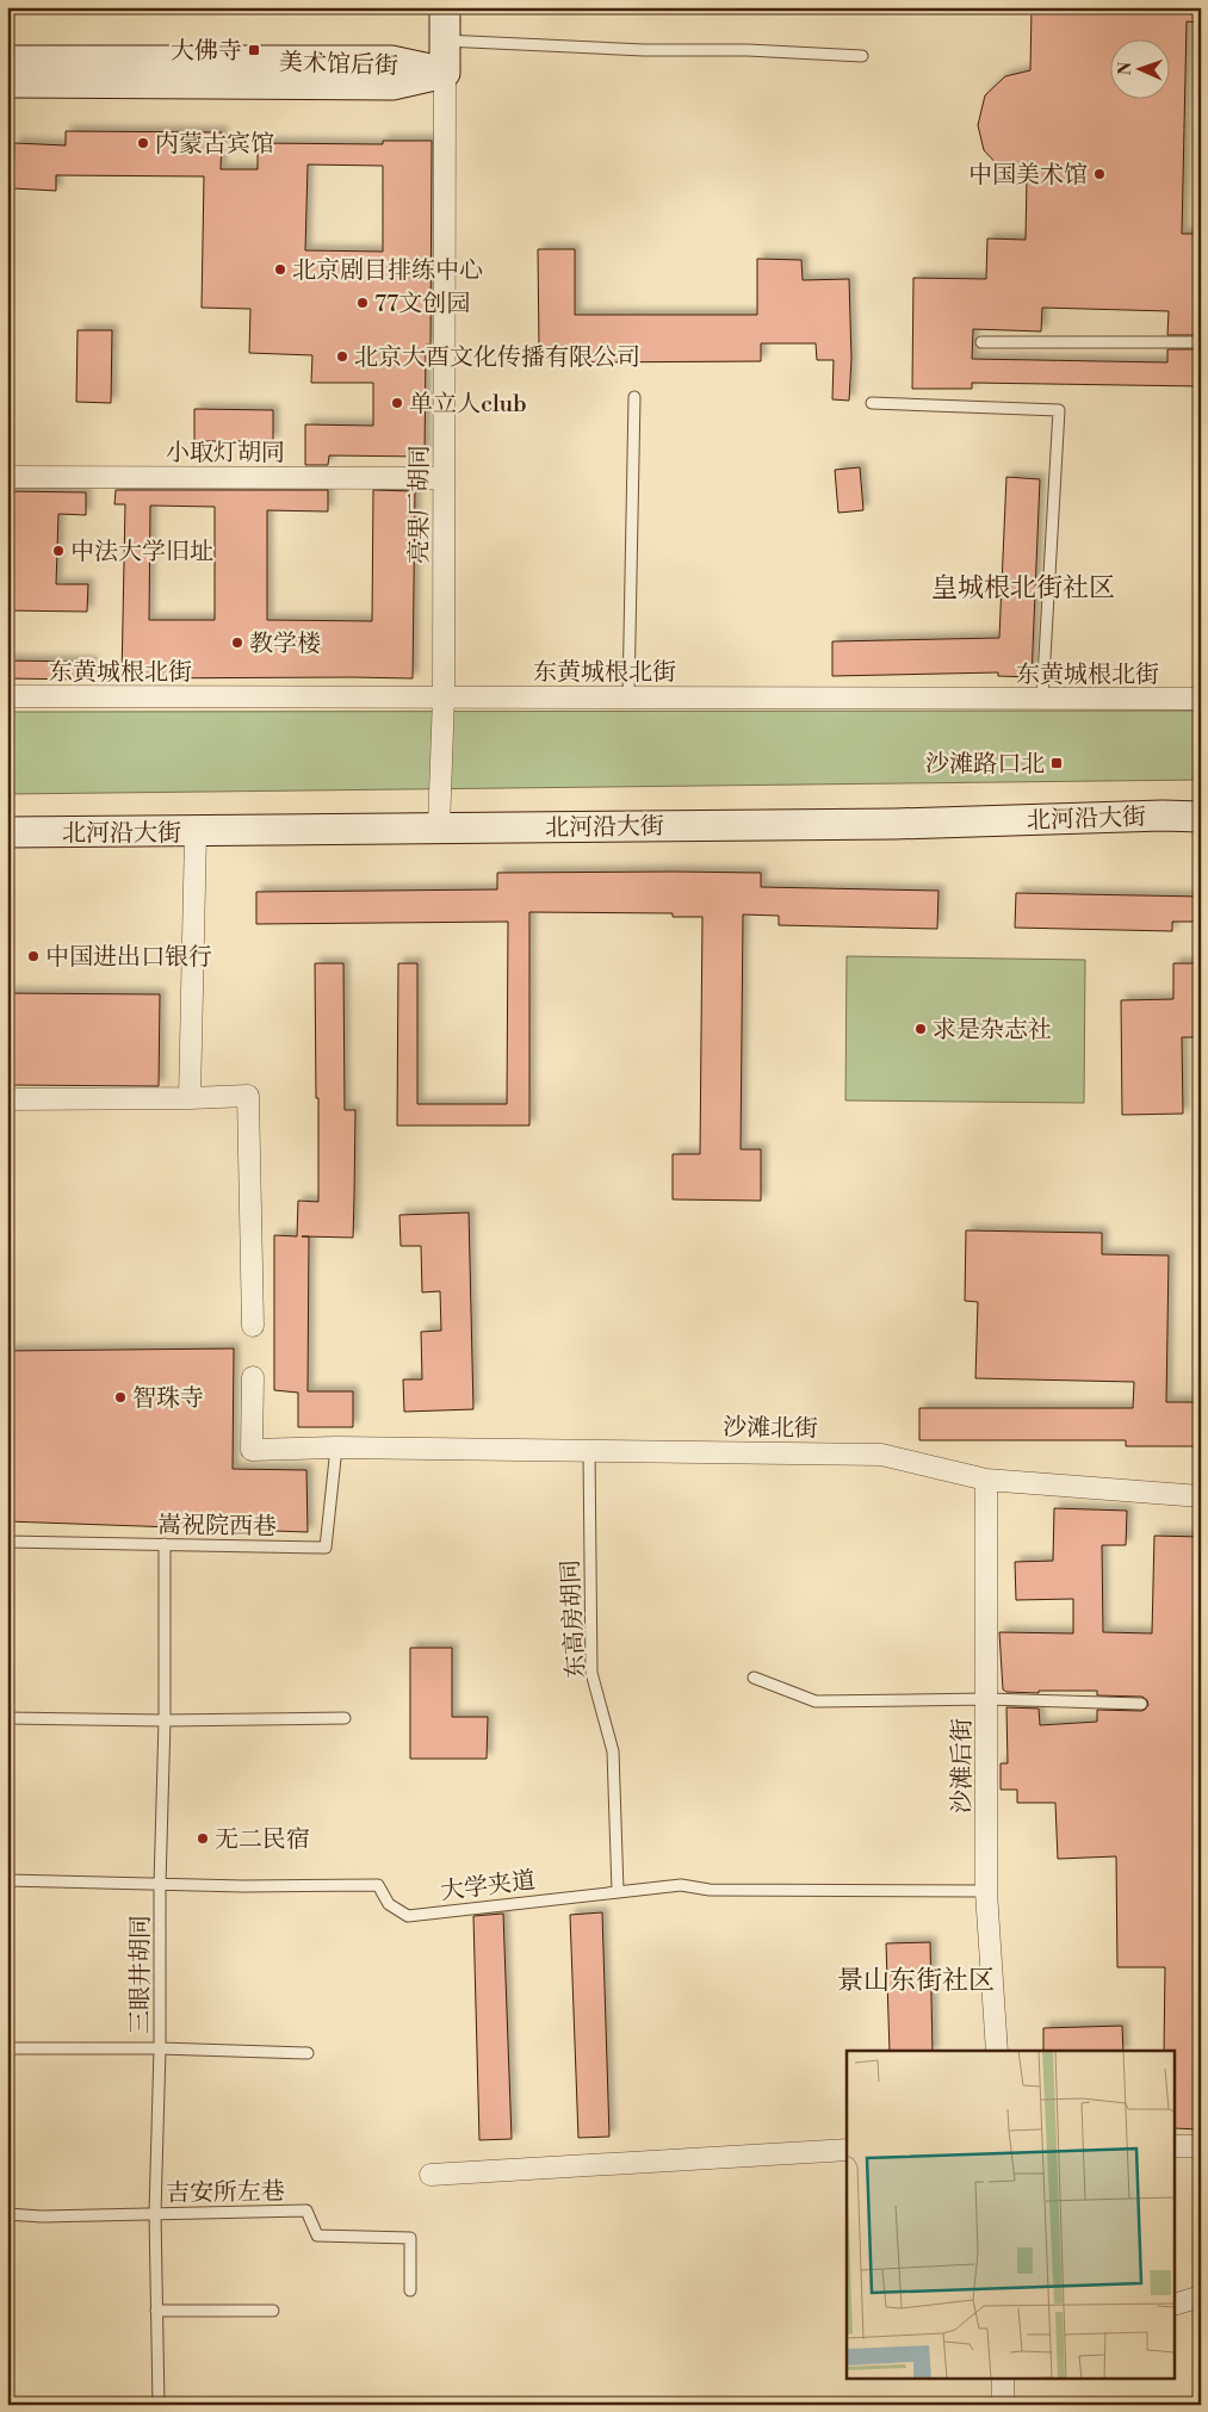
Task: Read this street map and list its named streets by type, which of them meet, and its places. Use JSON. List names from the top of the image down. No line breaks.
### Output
{"streets":{"main road":["美术馆后街","北河沿大街"],"street":["小取灯胡同","亮果厂胡同","东黄城根北街","沙滩北街","沙滩后街"],"lane":["嵩祝院西巷","东高房胡同","大学夹道","三眼井胡同","吉安所左巷"]},"crossings":[["美术馆后街","亮果厂胡同"],["小取灯胡同","亮果厂胡同"],["亮果厂胡同","东黄城根北街"],["亮果厂胡同","北河沿大街"],["沙滩北街","嵩祝院西巷"],["沙滩北街","东高房胡同"],["沙滩北街","沙滩后街"],["嵩祝院西巷","三眼井胡同"],["东高房胡同","大学夹道"],["沙滩后街","大学夹道"],["大学夹道","三眼井胡同"],["三眼井胡同","吉安所左巷"]],"districts":["皇城根北街社区","景山东街社区"],"places":{"transit":["大佛寺","沙滩路口北"],"other":["内蒙古宾馆","中国美术馆","北京剧目排练中心","77文创园","北京大酉文化传播有限公司","单立人club","中法大学旧址","教学楼","中国进出口银行","求是杂志社","智珠寺","无二民宿"]},"north":"left"}
